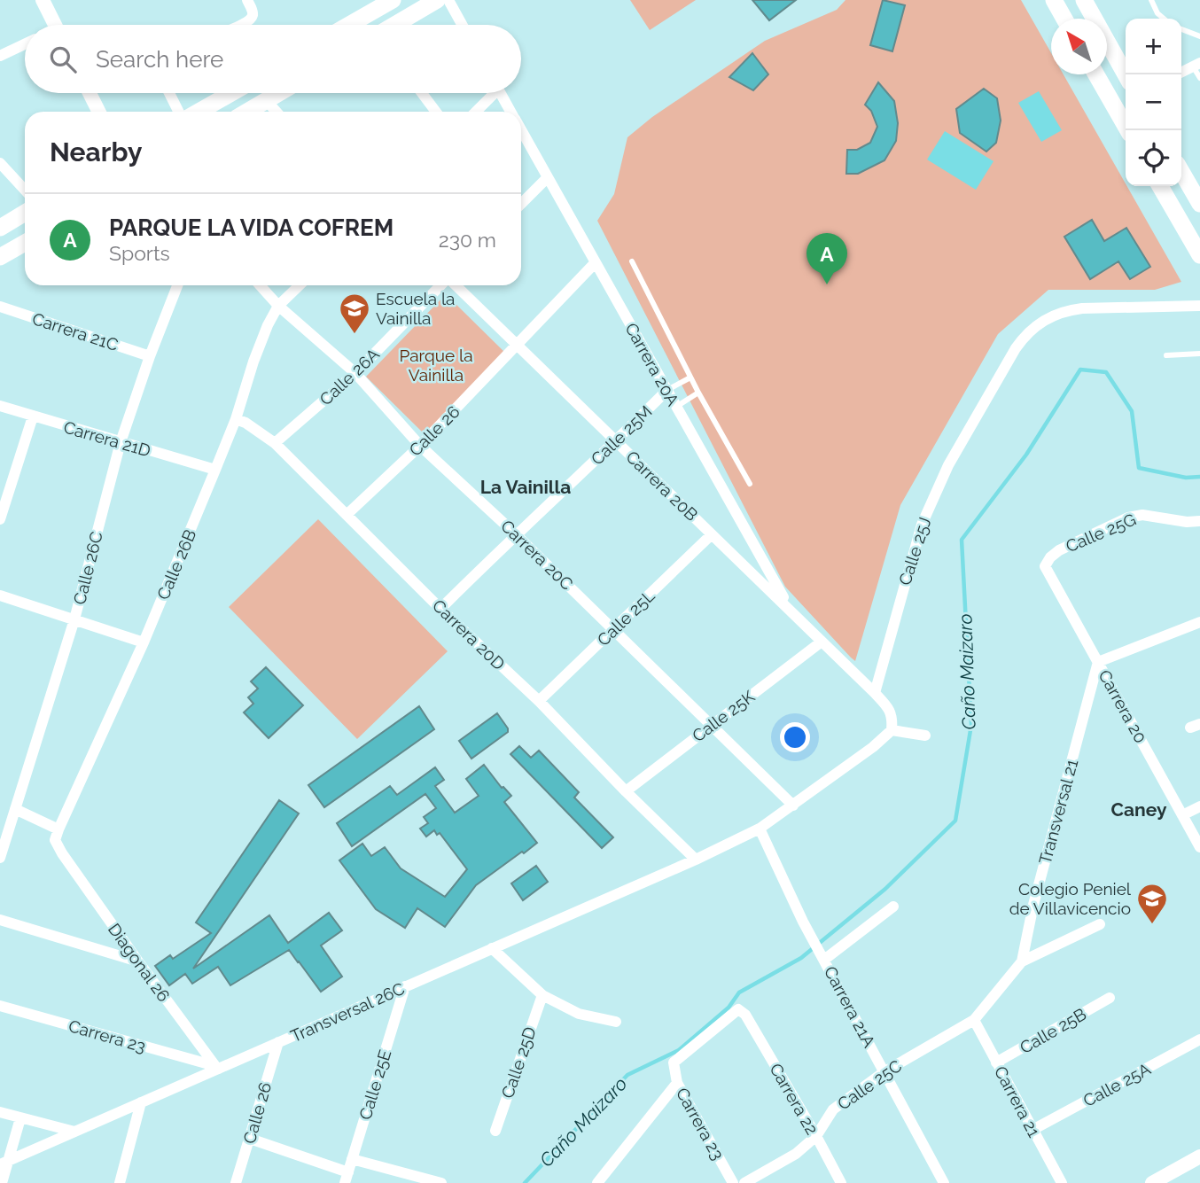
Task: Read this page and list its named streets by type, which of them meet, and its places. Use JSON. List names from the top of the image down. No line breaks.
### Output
{"streets":{"street":["Carrera 21C","Carrera 20A","Calle 26A","Calle 26","Calle 25M","Carrera 21D","Carrera 20B","Calle 25G","Calle 25J","Carrera 20C","Calle 26B","Calle 26C","Calle 25L","Carrera 20D","Carrera 20","Calle 25K","Transversal 21","Diagonal 26","Carrera 21A","Transversal 26C","Calle 25B","Carrera 23","Calle 25D","Calle 25E","Calle 25C","Calle 25A","Carrera 22","Carrera 21"]},"crossings":[["Carrera 21C","Calle 26C"],["Carrera 20A","Calle 26"],["Carrera 20A","Calle 25M"],["Carrera 20A","Carrera 20B"],["Calle 26A","Carrera 20C"],["Calle 26A","Carrera 20D"],["Calle 26","Carrera 20B"],["Calle 26","Carrera 20C"],["Calle 26","Carrera 20D"],["Calle 26","Transversal 26C"],["Calle 25M","Carrera 20B"],["Calle 25M","Carrera 20C"],["Calle 25M","Carrera 20D"],["Carrera 21D","Calle 26B"],["Carrera 21D","Calle 26C"],["Carrera 20B","Calle 25J"],["Carrera 20B","Calle 25L"],["Carrera 20B","Calle 25K"],["Calle 25G","Carrera 20"],["Carrera 20C","Calle 26B"],["Carrera 20C","Calle 25L"],["Carrera 20C","Calle 25K"],["Calle 26B","Carrera 20D"],["Calle 26B","Diagonal 26"],["Calle 25L","Carrera 20D"],["Carrera 20D","Calle 25K"],["Carrera 20D","Transversal 26C"],["Carrera 20","Transversal 21"],["Transversal 21","Calle 25C"],["Transversal 21","Carrera 21"],["Diagonal 26","Transversal 26C"],["Diagonal 26","Carrera 23"],["Carrera 21A","Calle 25C"],["Transversal 26C","Carrera 23"],["Transversal 26C","Calle 25E"],["Calle 25B","Carrera 21"],["Carrera 23","Carrera 22"],["Calle 25C","Carrera 22"],["Calle 25C","Carrera 21"],["Calle 25A","Carrera 21"]],"districts":["La Vainilla","Caney"],"water":["Caño Maizaro"],"parks":["Parque la Vainilla"],"places":{"school or university":["Escuela la Vainilla","Colegio Peniel de Villavicencio"]},"north":"top left","page":{"map_buttons":["+","−"],"search":"Search here","heading":"Nearby","list":[{"mark":"A","name":"PARQUE LA VIDA COFREM","note":"Sports","value":"230 m"}],"pins":"A"}}
